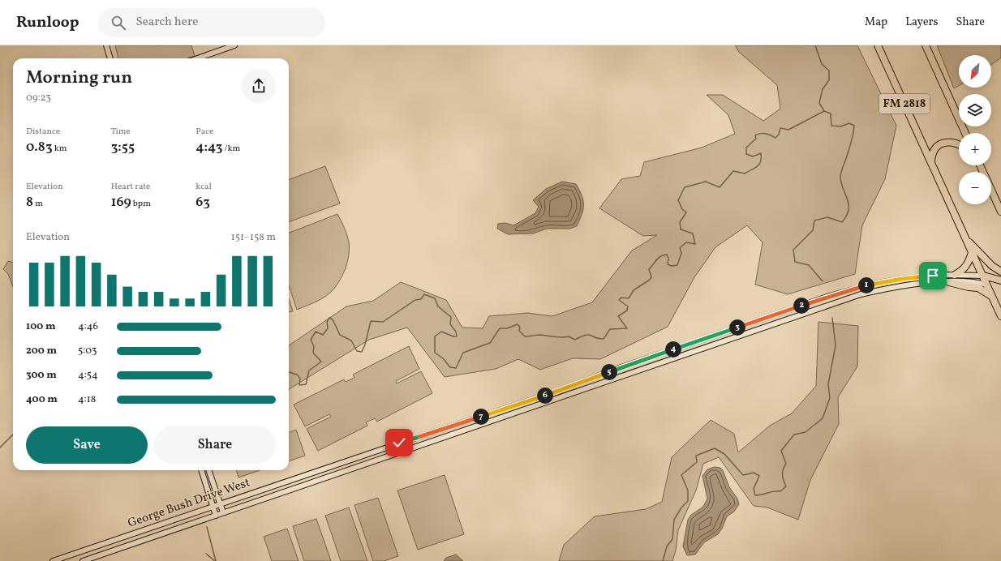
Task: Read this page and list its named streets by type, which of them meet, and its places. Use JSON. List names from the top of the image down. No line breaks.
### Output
{"streets":{"highway":["FM 2818"],"main road":["George Bush Drive West"]},"crossings":[["FM 2818","George Bush Drive West"]],"north":"bottom left","page":{"header":"Runloop","search":"Search here","nav":["Map","Layers","Share"],"map_buttons":["+","−"],"heading":["Morning run","09:23"],"stats":[["Distance","0.83 km"],["Time","3:55"],["Pace","4:43 /km"],["Elevation","8 m"],["Heart rate","169 bpm"],["kcal","63"]],"chart":["Elevation","151–158 m"],"pins":["1","2","3","4","5","6","7"],"list":[{"name":"100 m","note":"4:46"},{"name":"200 m","note":"5:03"},{"name":"300 m","note":"4:54"},{"name":"400 m","note":"4:18"}],"buttons":["Save","Share"]}}
